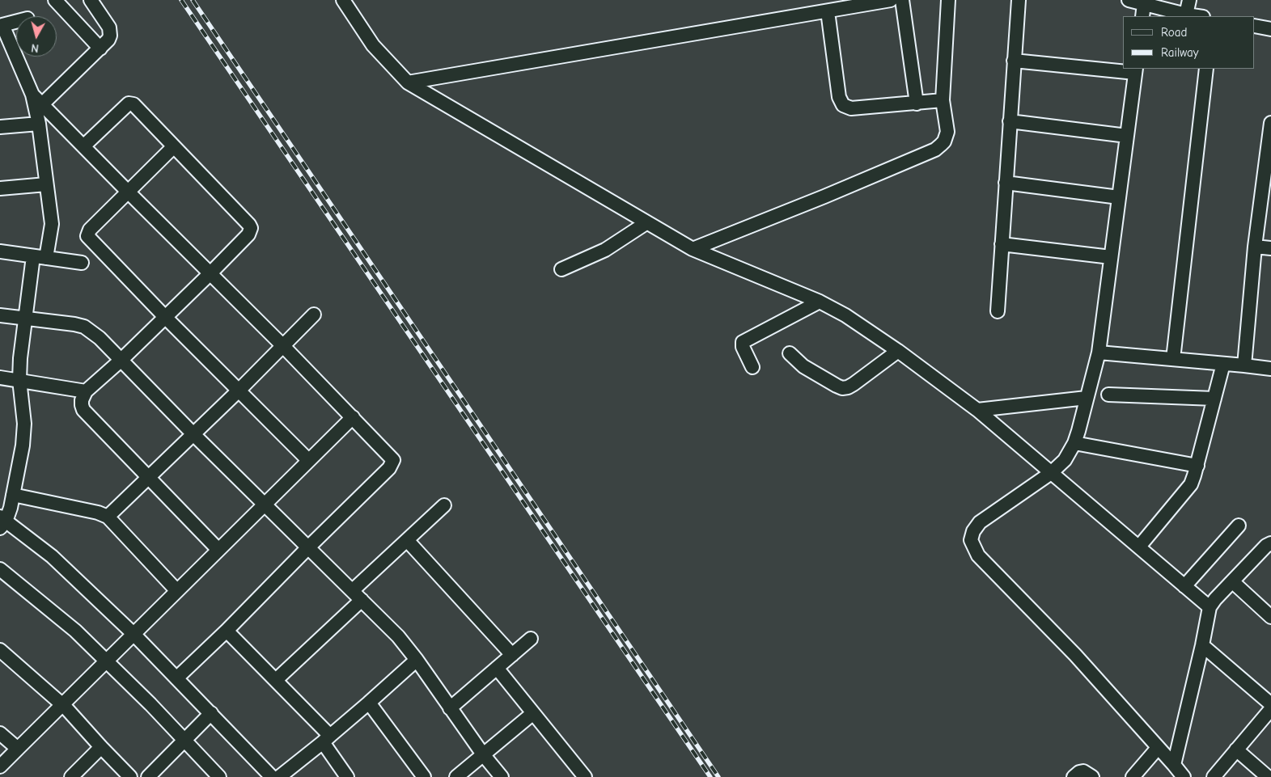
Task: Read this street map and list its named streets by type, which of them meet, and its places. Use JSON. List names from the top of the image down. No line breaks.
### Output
{"legend":["Road","Railway"],"north":"bottom"}
